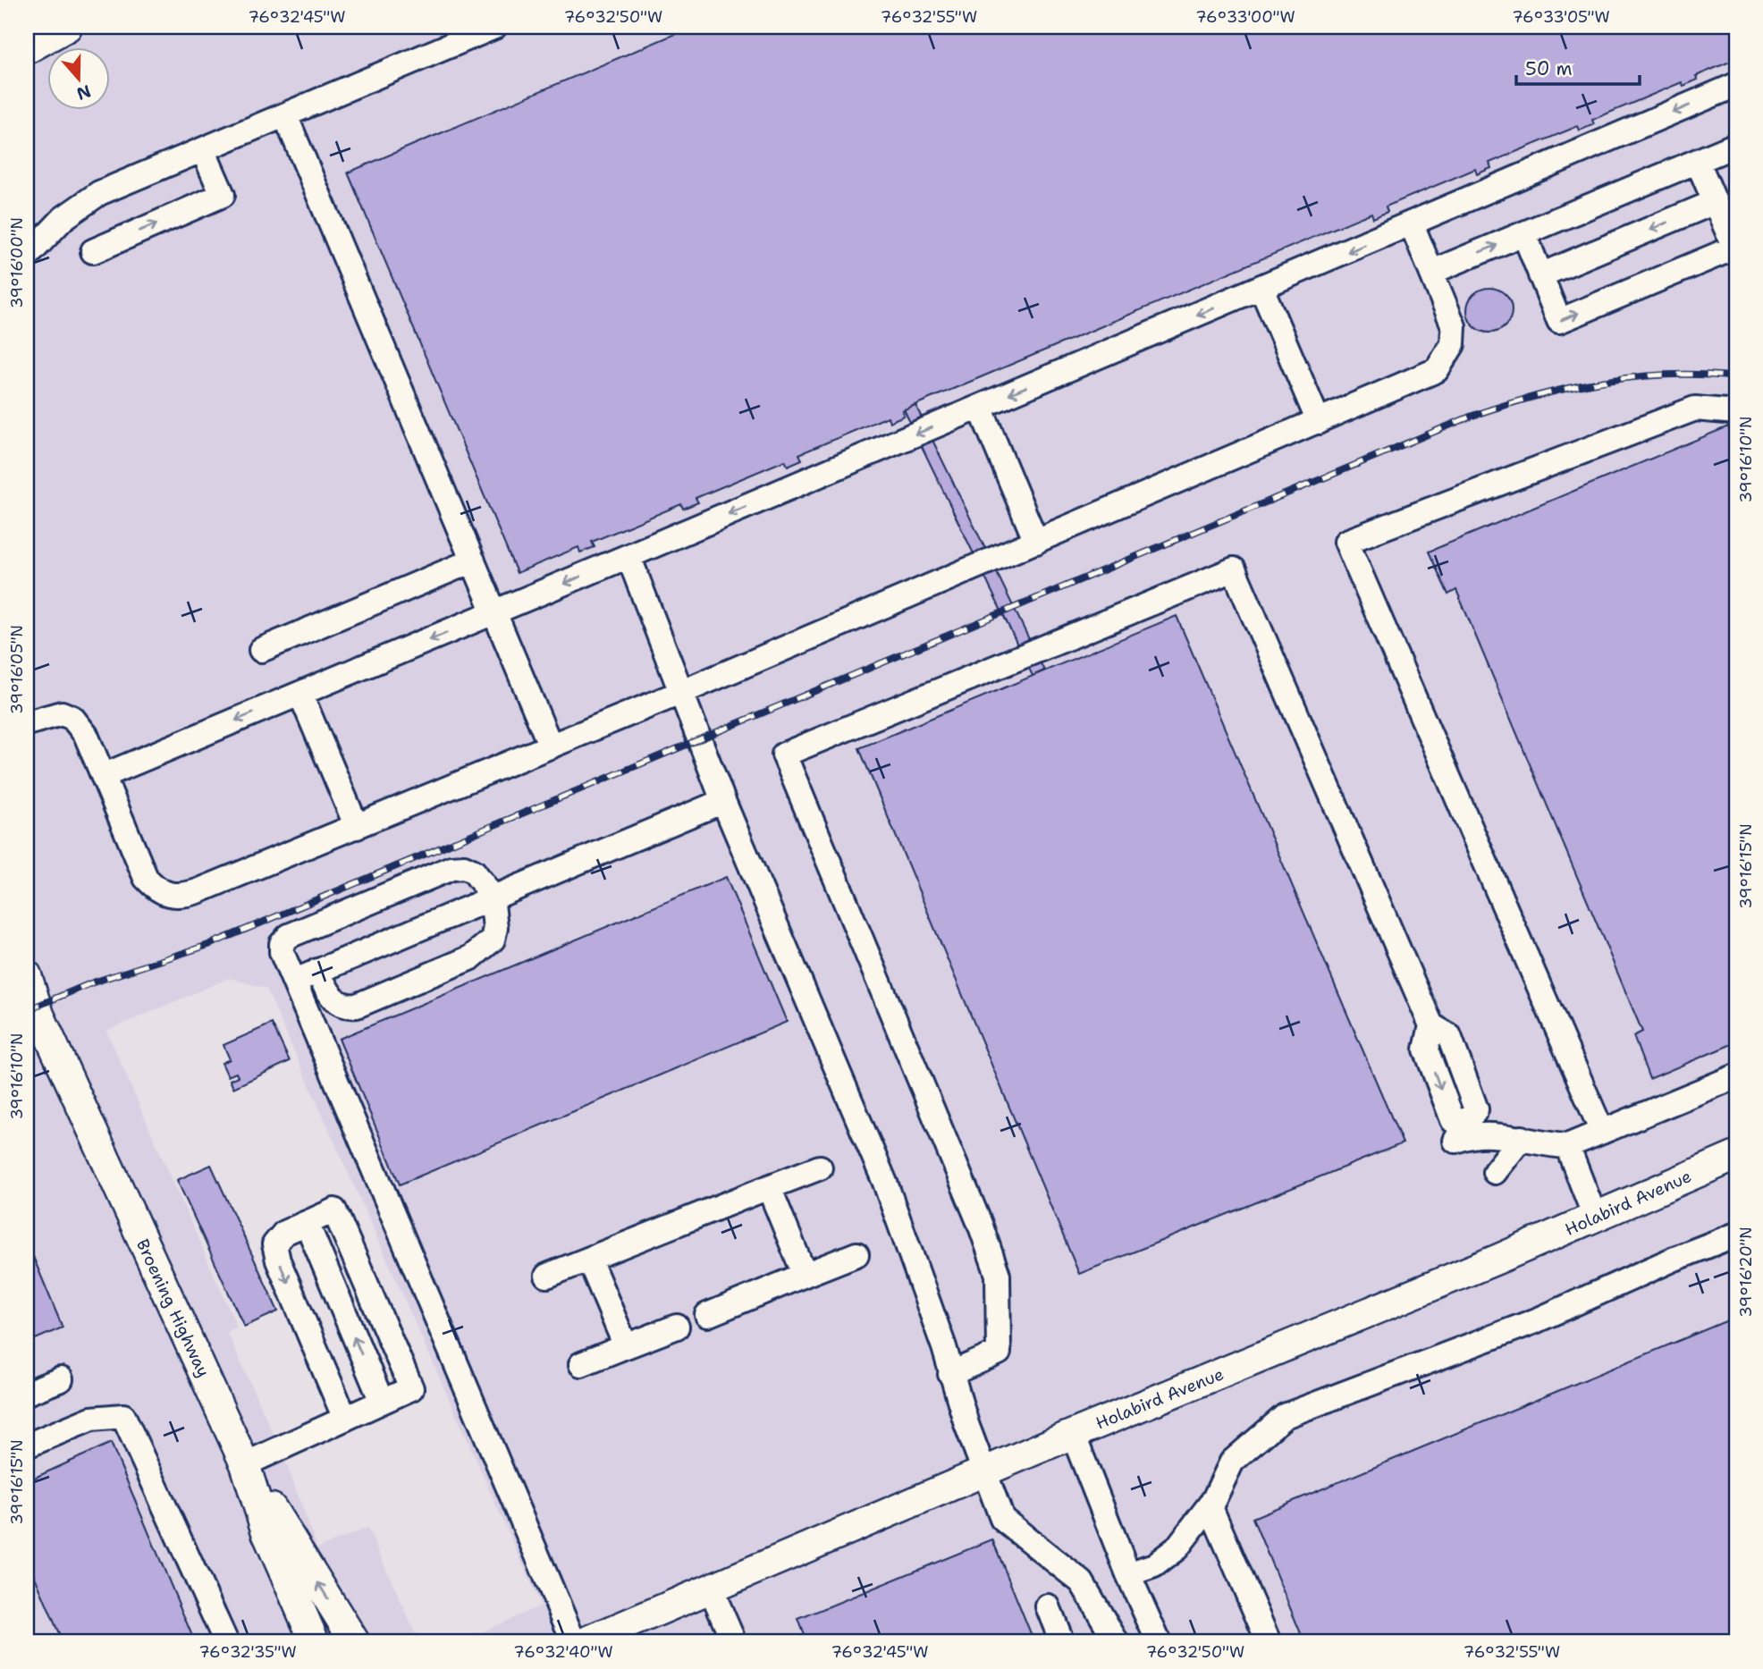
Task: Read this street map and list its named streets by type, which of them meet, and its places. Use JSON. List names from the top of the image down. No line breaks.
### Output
{"streets":{"main road":["Holabird Avenue","Broening Highway"]},"scale_bar":"50 m","north":"bottom","coordinates":["76°32'45\"W","76°32'50\"W","76°32'55\"W","76°33'00\"W","76°33'05\"W","39°16'00\"N","39°16'10\"N","39°16'05\"N","39°16'15\"N","39°16'20\"N","76°32'35\"W","76°32'40\"W"]}
